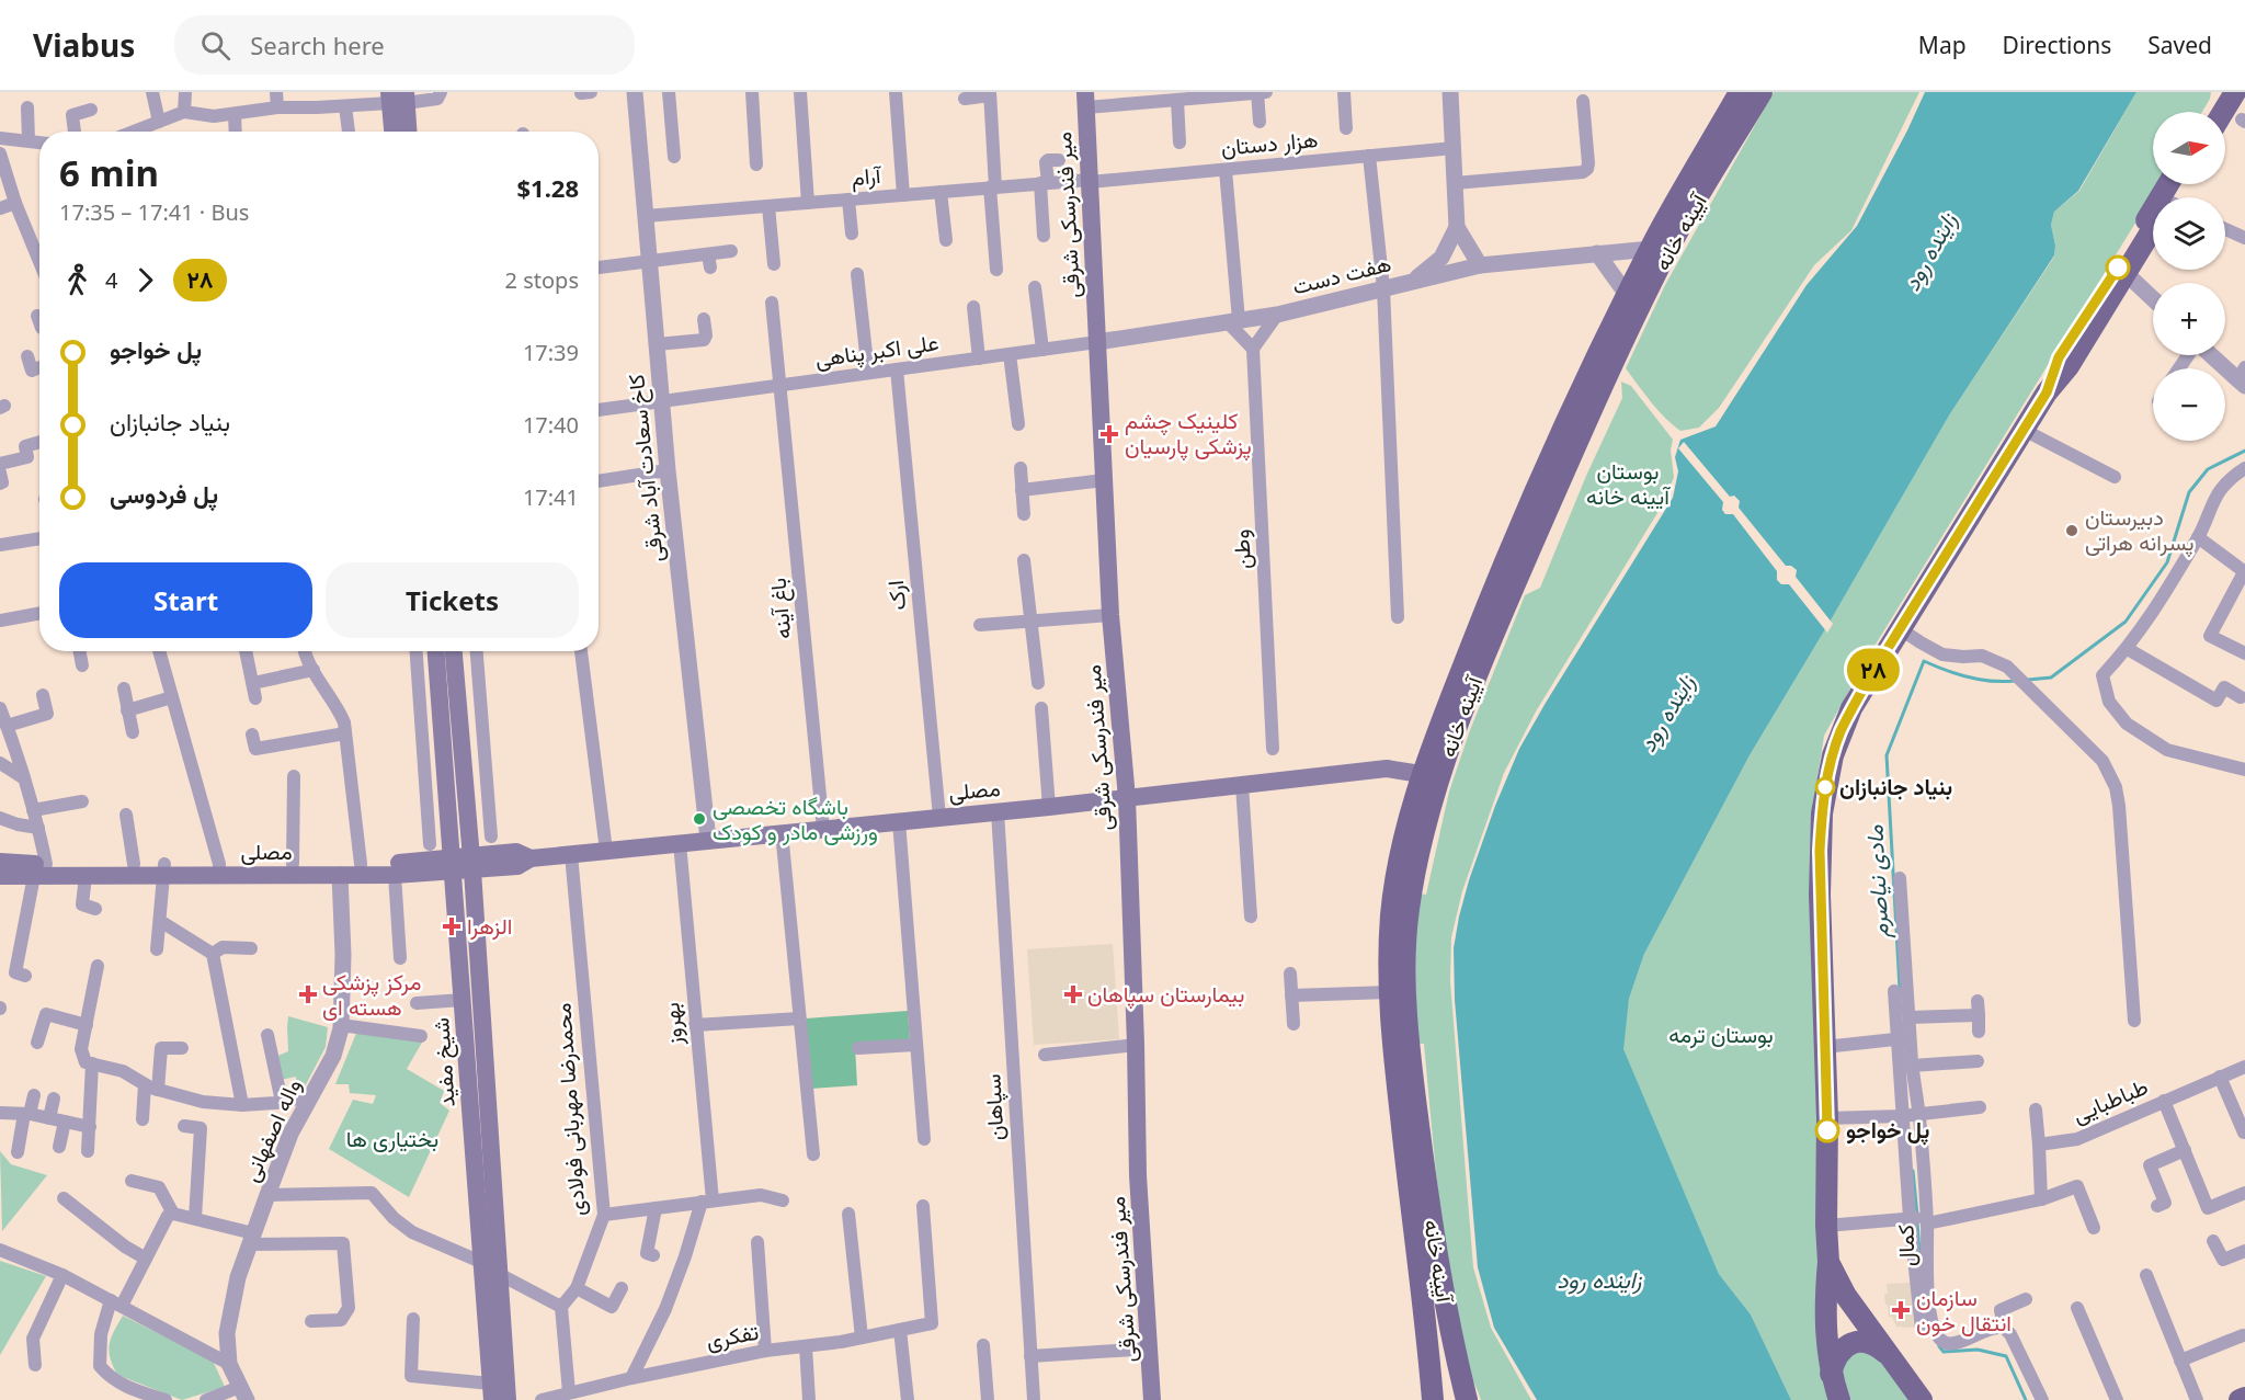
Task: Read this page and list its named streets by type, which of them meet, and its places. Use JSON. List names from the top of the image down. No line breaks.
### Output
{"streets":{"main road":["میر فندرسکی شرقی","آیینه خانه","مصلی","شیخ مفید"],"street":["هزار دستان","آرام","هفت دست","علی اکبر پناهی","کاخ سعادت آباد شرقی","وطن","ارک","باغ آینه","بهروز","طباطبایی","سپاهان","محمدرضا مهربانی فولادی","واله اصفهانی","کمال","تفکری"]},"crossings":[["هزار دستان","آرام"],["هزار دستان","میر فندرسکی شرقی"],["آرام","میر فندرسکی شرقی"],["آرام","کاخ سعادت آباد شرقی"],["میر فندرسکی شرقی","هفت دست"],["میر فندرسکی شرقی","علی اکبر پناهی"],["میر فندرسکی شرقی","مصلی"],["آیینه خانه","هفت دست"],["آیینه خانه","مصلی"],["هفت دست","علی اکبر پناهی"],["علی اکبر پناهی","کاخ سعادت آباد شرقی"],["علی اکبر پناهی","ارک"],["علی اکبر پناهی","باغ آینه"],["کاخ سعادت آباد شرقی","مصلی"],["ارک","مصلی"],["باغ آینه","مصلی"],["مصلی","بهروز"],["مصلی","شیخ مفید"],["مصلی","سپاهان"],["مصلی","محمدرضا مهربانی فولادی"],["مصلی","واله اصفهانی"]],"water":["زاینده رود","مادی نیاصرم"],"parks":["بوستان آیینه خانه","بوستان ترمه","بختیاری ها"],"places":{"health":["کلینیک چشم پزشکی پارسیان","الزهرا","مرکز پزشکی هسته ای","بیمارستان سپاهان","سازمان انتقال خون"],"other":["دبیرستان پسرانه هراتی","بنیاد جانبازان","باشگاه تخصصی ورزشی مادر و کودک","پل خواجو"]},"lines":["bus line ۲۸"],"north":"right","page":{"header":"Viabus","search":"Search here","nav":["Map","Directions","Saved"],"on_map":"۲۸","map_buttons":["+","−"],"heading":["6 min","17:35 – 17:41 · Bus","$1.28"],"legs":["4","۲۸","2 stops"],"list":[{"name":"پل خواجو","value":"17:39"},{"name":"بنیاد جانبازان","value":"17:40"},{"name":"پل فردوسی","value":"17:41"}],"buttons":["Start","Tickets"]}}
